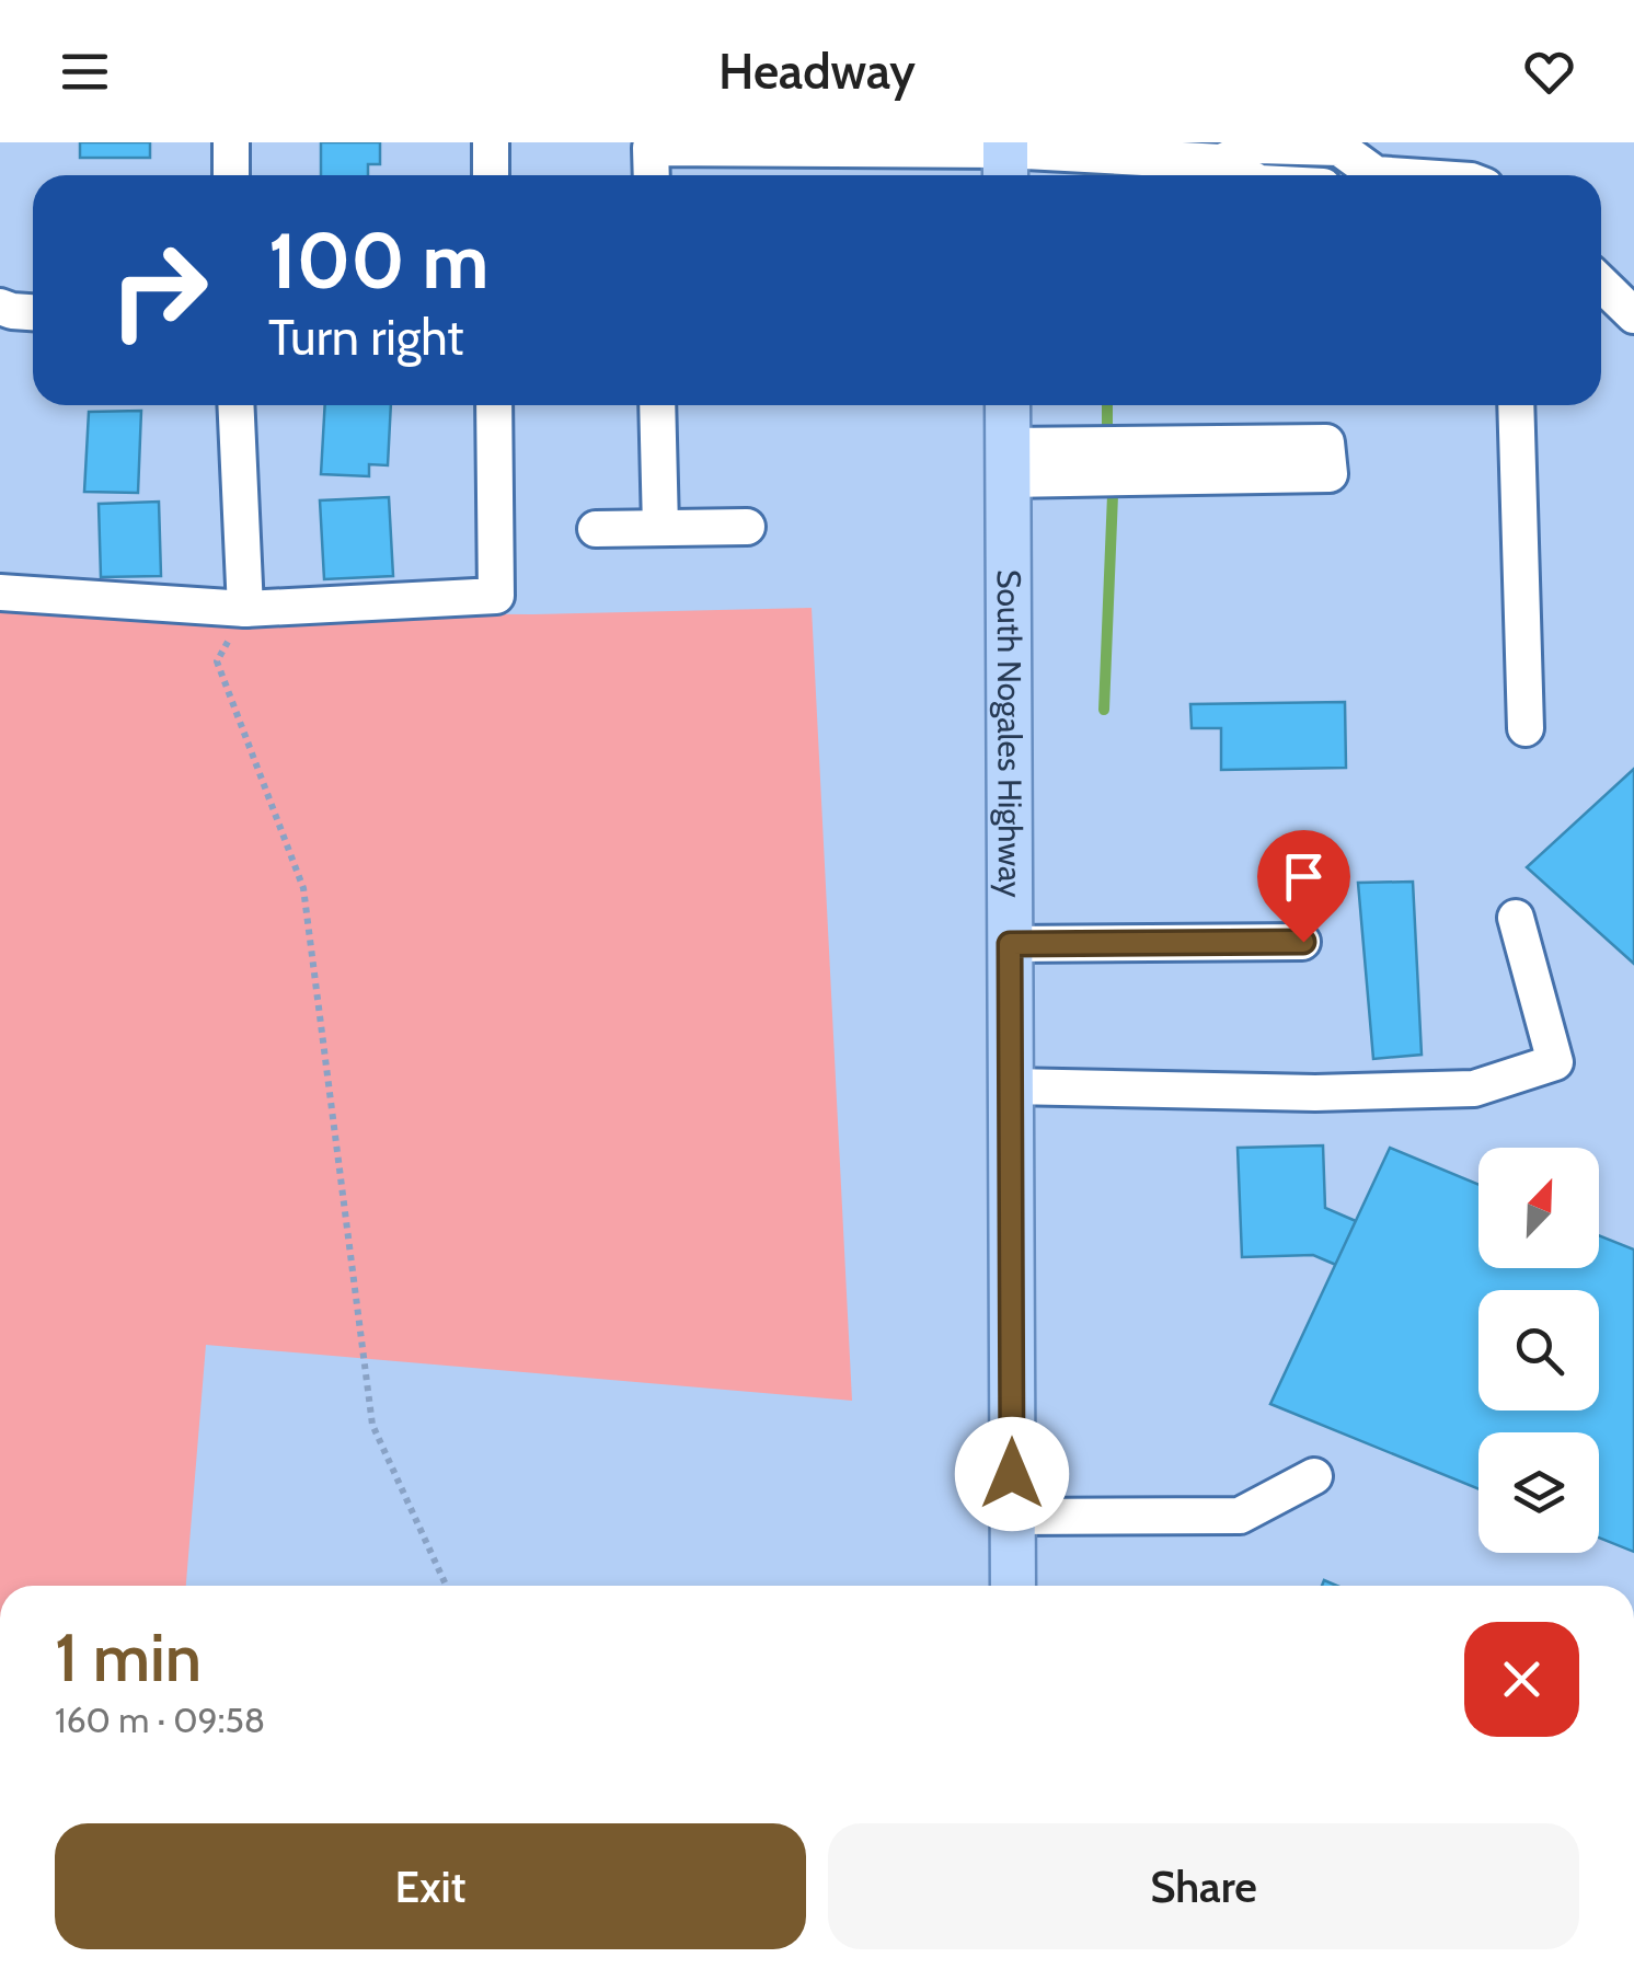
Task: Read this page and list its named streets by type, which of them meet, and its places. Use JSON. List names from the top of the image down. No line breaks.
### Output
{"streets":{"main road":["South Nogales Highway"]},"north":"top right","page":{"header":"Headway","turn":["100 m","Turn right"],"heading":["1 min","160 m · 09:58"],"buttons":["Exit","Share"]}}
